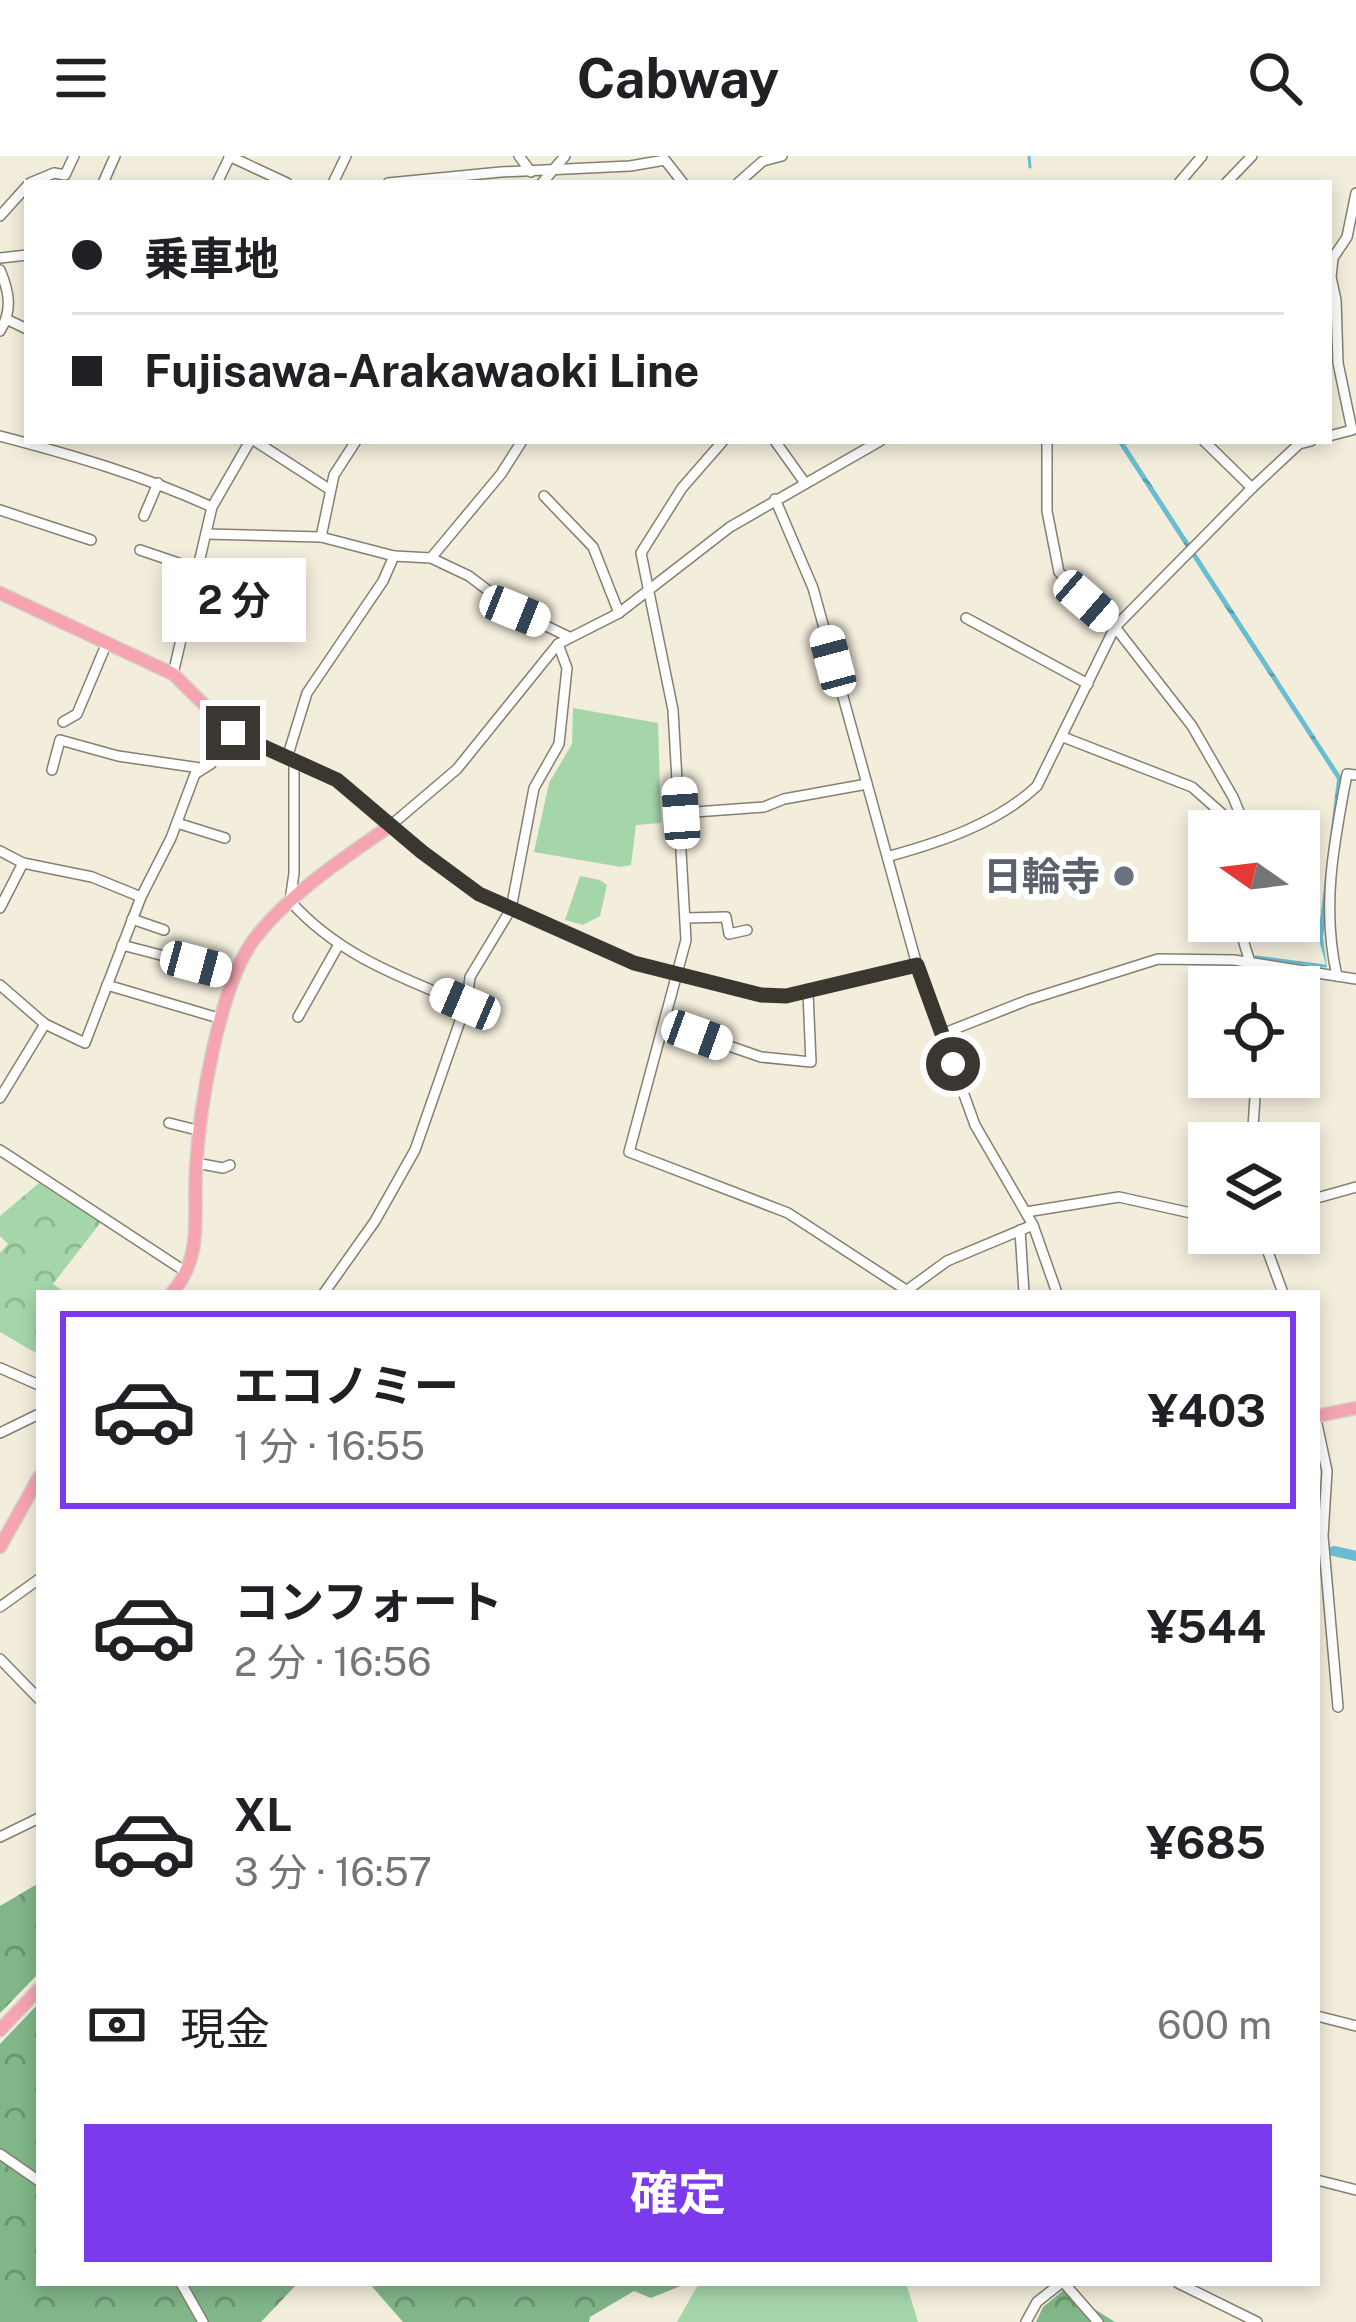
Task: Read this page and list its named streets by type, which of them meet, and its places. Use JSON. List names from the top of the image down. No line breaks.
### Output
{"places":["日輪寺"],"north":"left","page":{"header":"Cabway","banner":["乗車地","Fujisawa-Arakawaoki Line"],"bubble":"2 分","list":[{"name":"エコノミー","note":"1 分 · 16:55","value":"¥403"},{"name":"コンフォート","note":"2 分 · 16:56","value":"¥544"},{"name":"XL","note":"3 分 · 16:57","value":"¥685"}],"pay":["現金","600 m"],"buttons":"確定"}}
